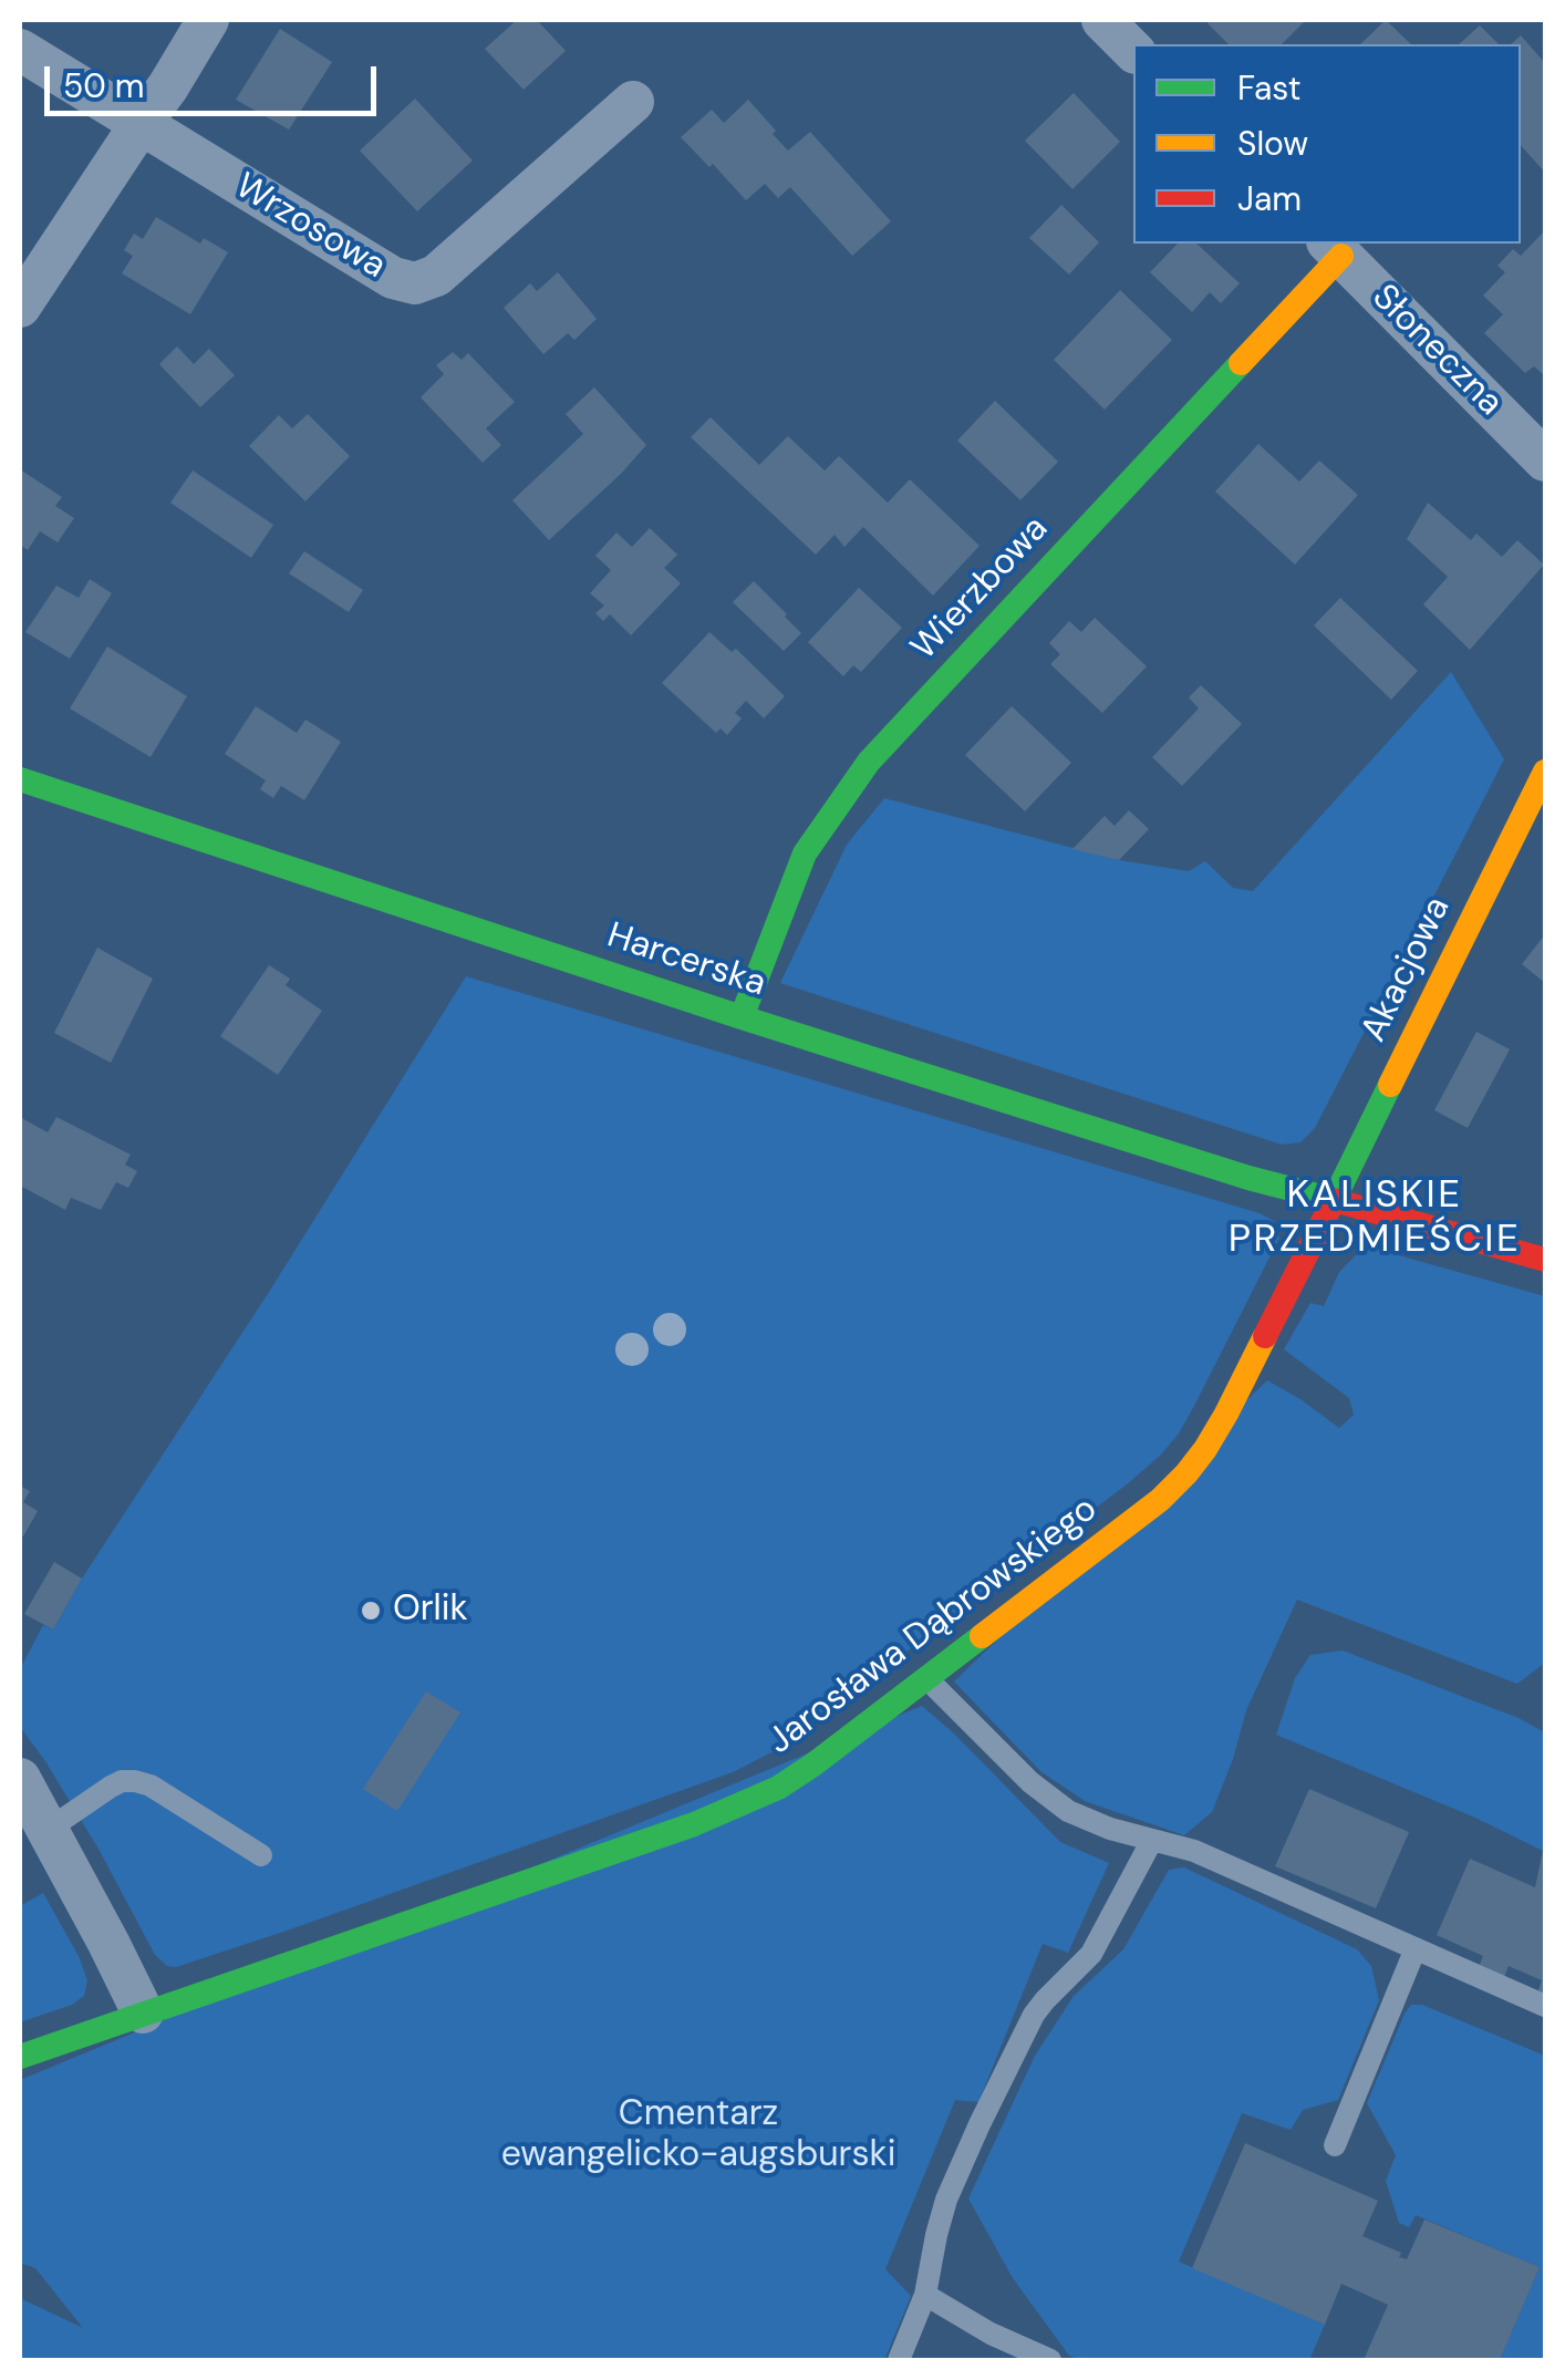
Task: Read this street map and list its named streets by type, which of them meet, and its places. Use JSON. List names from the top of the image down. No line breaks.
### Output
{"streets":{"street":["Wrzosowa","Słoneczna","Wierzbowa","Harcerska","Akacjowa","Jarosława Dąbrowskiego"]},"crossings":[["Słoneczna","Wierzbowa"],["Wierzbowa","Harcerska"],["Harcerska","Akacjowa"],["Harcerska","Jarosława Dąbrowskiego"],["Akacjowa","Jarosława Dąbrowskiego"]],"districts":["KALISKIE PRZEDMIEŚCIE"],"parks":["Cmentarz ewangelicko-augsburski"],"places":["Orlik"],"legend":["Fast","Slow","Jam"],"scale_bar":"50 m"}
